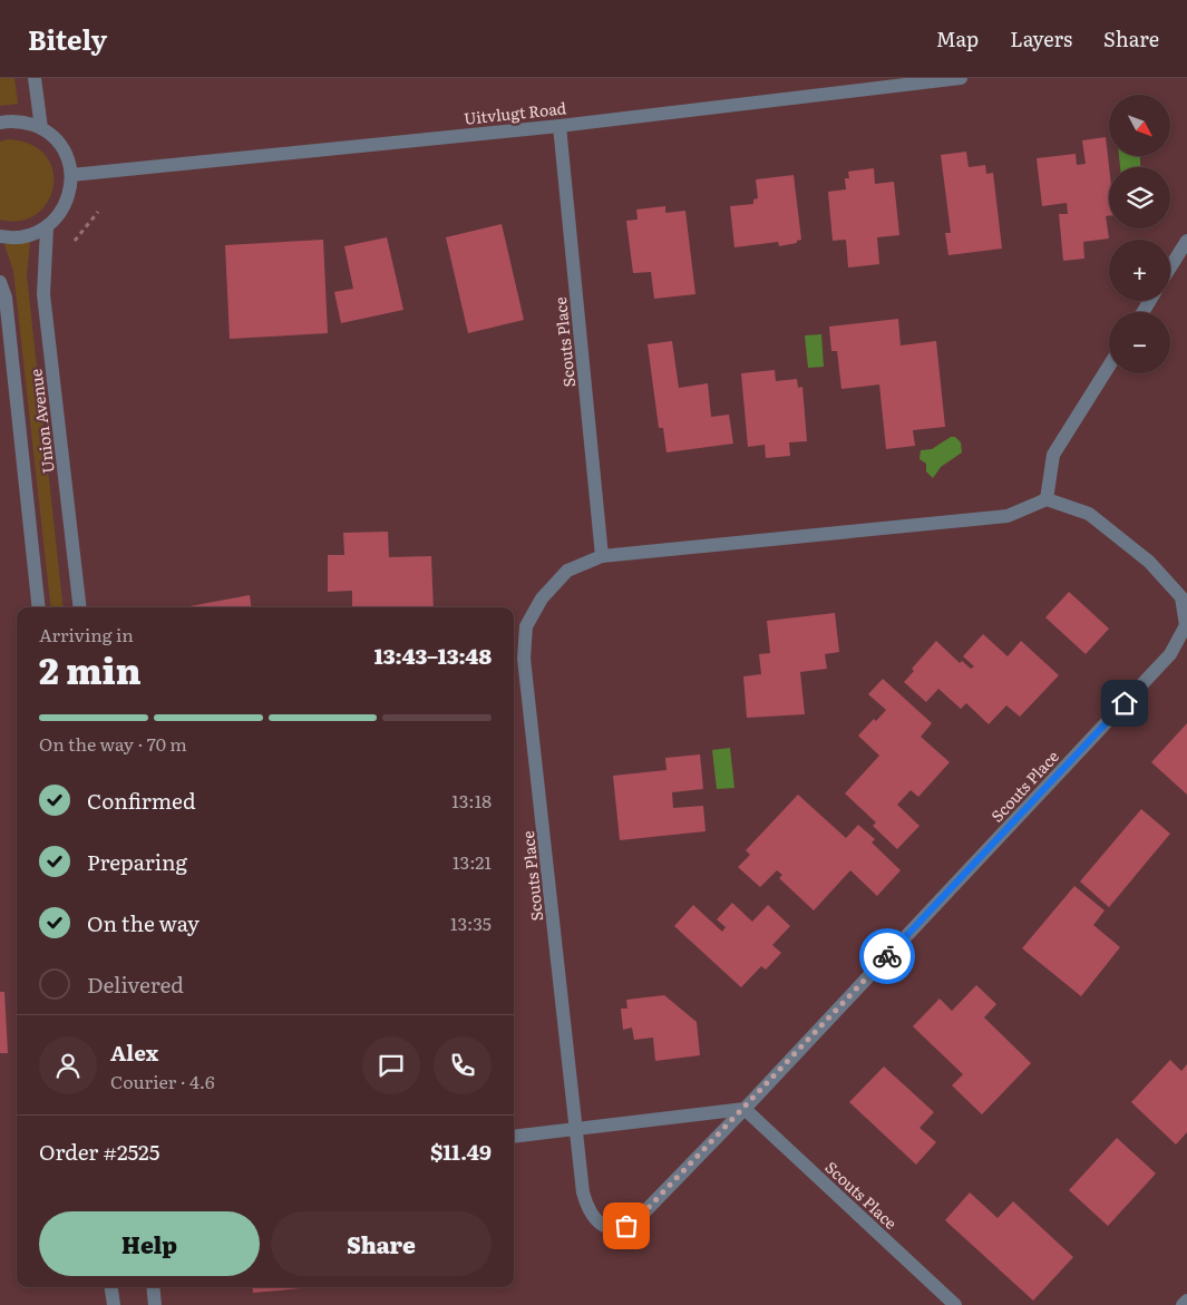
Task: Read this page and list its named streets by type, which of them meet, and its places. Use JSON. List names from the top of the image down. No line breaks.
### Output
{"streets":{"street":["Uitvlugt Road","Scouts Place","Union Avenue"]},"crossings":[["Uitvlugt Road","Scouts Place"]],"north":"bottom right","page":{"header":"Bitely","nav":["Map","Layers","Share"],"map_buttons":["+","−"],"heading":["2 min","Arriving in","13:43–13:48"],"panel":["Alex","Courier · 4.6","Order #2525","$11.49"],"bar":"On the way · 70 m","list":[["Confirmed","13:18"],["Preparing","13:21"],["On the way","13:35"],"Delivered"],"buttons":["Help","Share"]}}
